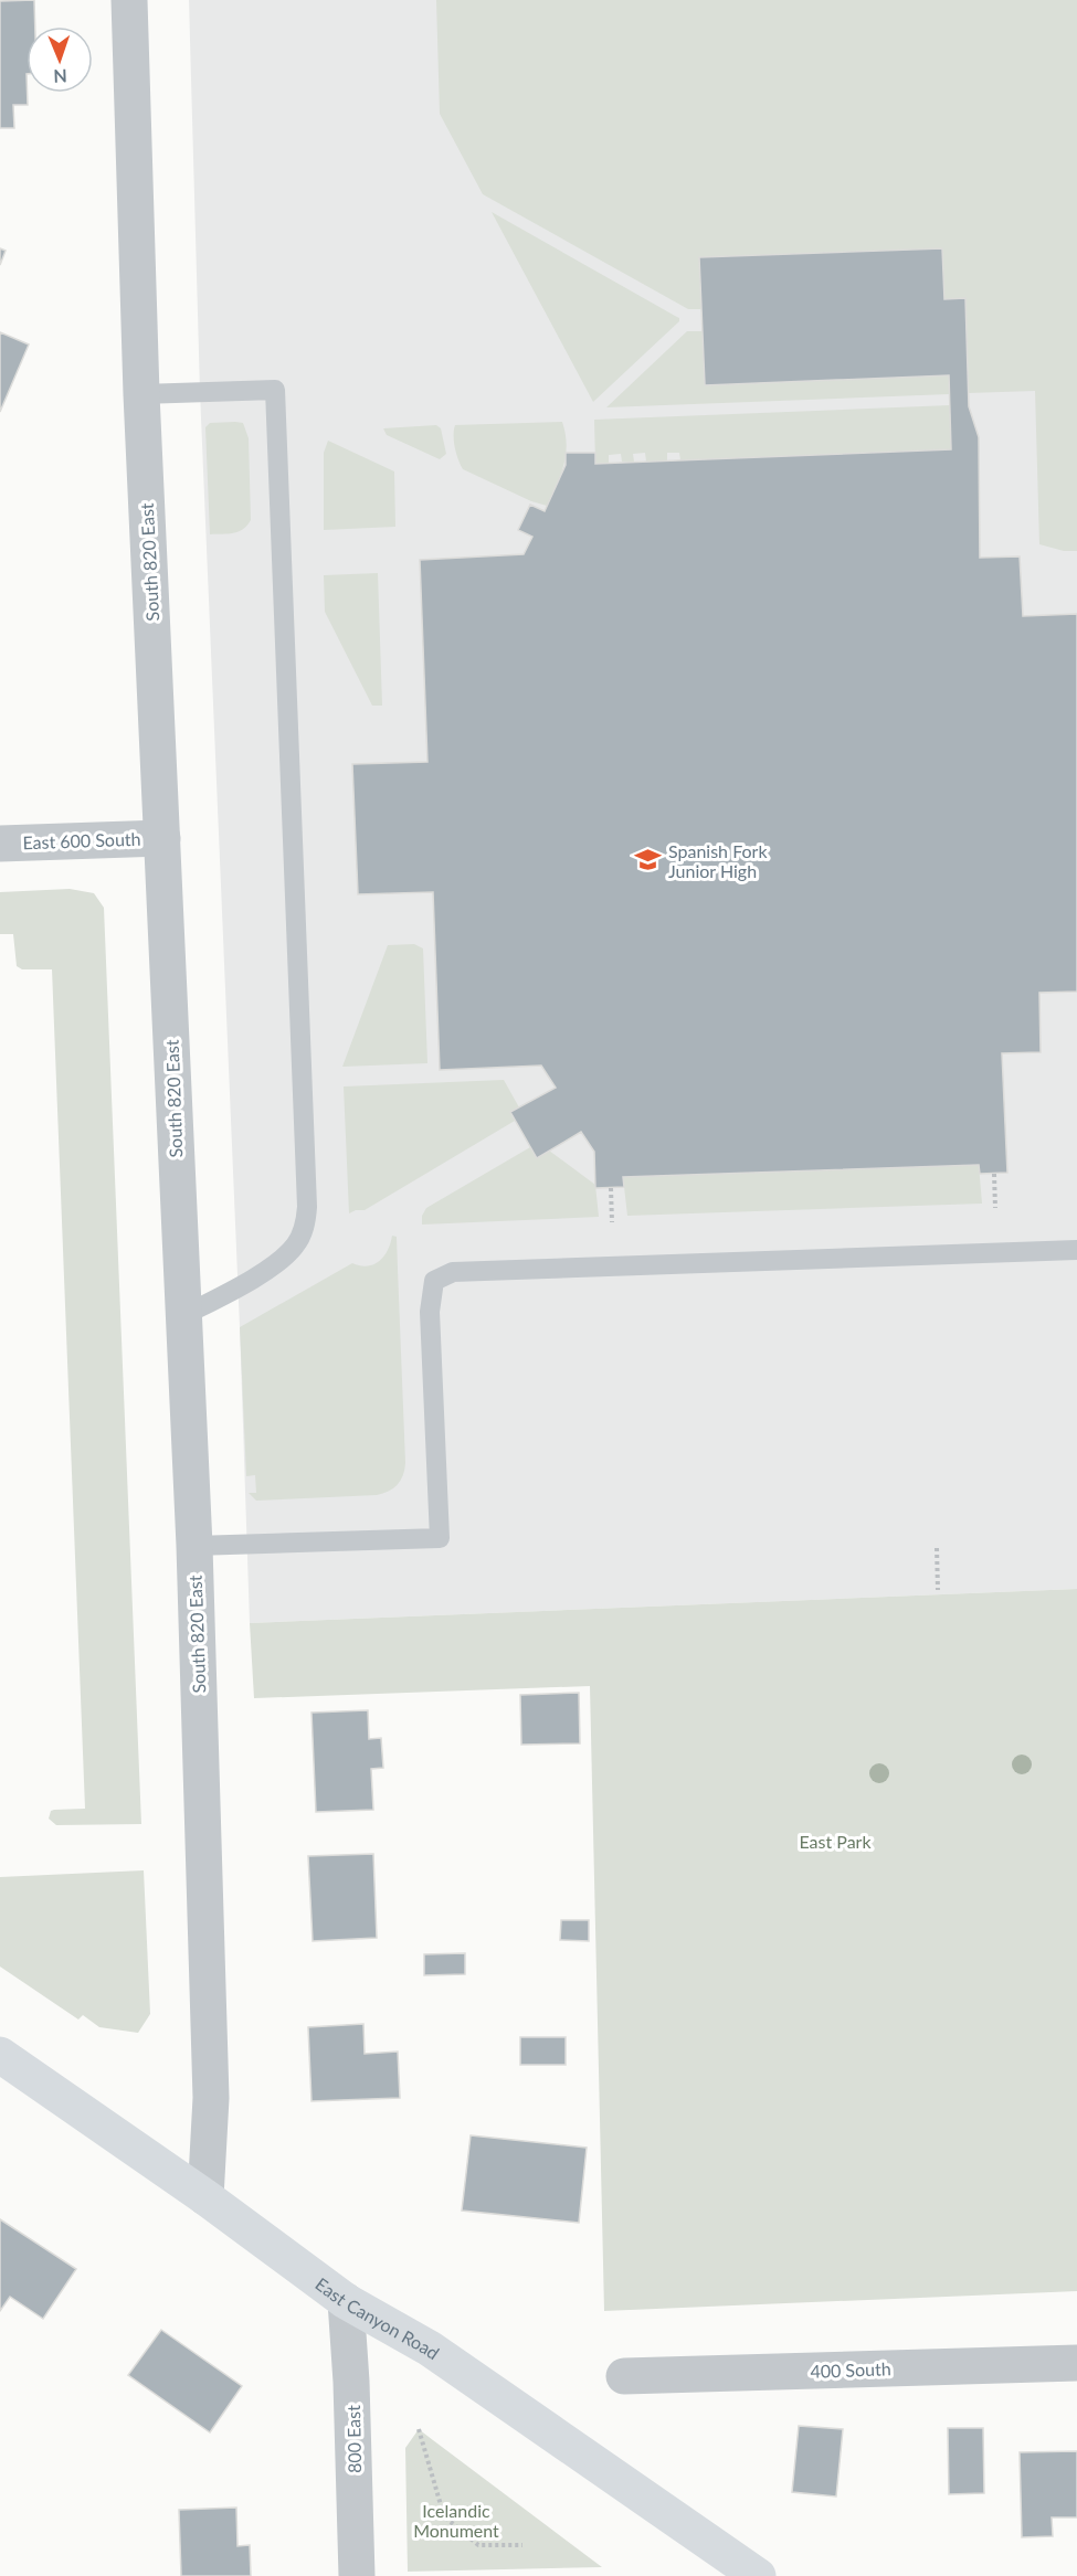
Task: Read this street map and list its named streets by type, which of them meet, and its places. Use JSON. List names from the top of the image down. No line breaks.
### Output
{"streets":{"main road":["East Canyon Road"],"street":["South 820 East","East 600 South","400 South","800 East"]},"crossings":[["South 820 East","East 600 South"],["South 820 East","East Canyon Road"],["East Canyon Road","800 East"]],"parks":["East Park","Icelandic Monument"],"places":{"school or university":["Spanish Fork Junior High"]},"north":"bottom"}
